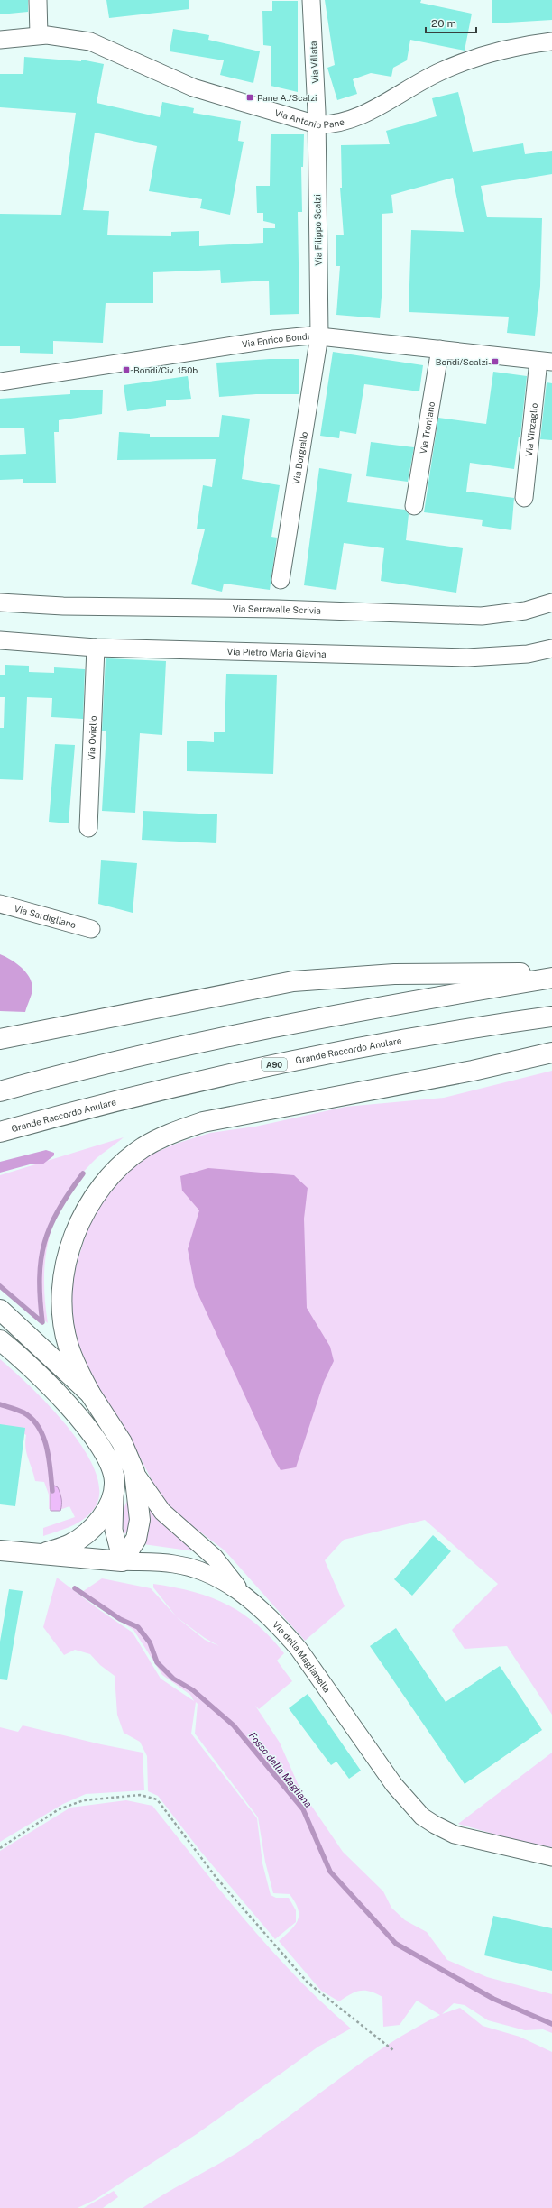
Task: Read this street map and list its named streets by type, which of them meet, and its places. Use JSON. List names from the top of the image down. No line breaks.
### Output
{"streets":{"main road":["Grande Raccordo Anulare","A90","Via della Maglianella"],"street":["Via Villata","Via Antonio Pane","Via Filippo Scalzi","Via Enrico Bondi","Via Trontano","Via Vinzaglio","Via Borgiallo","Via Serravalle Scrivia","Via Pietro Maria Giavina","Via Oviglio","Via Sardigliano"]},"crossings":[["Via Villata","Via Antonio Pane"],["Via Villata","Via Filippo Scalzi"],["Via Antonio Pane","Via Filippo Scalzi"],["Via Filippo Scalzi","Via Enrico Bondi"],["Via Filippo Scalzi","Via Borgiallo"],["Via Enrico Bondi","Via Trontano"],["Via Enrico Bondi","Via Vinzaglio"],["Via Enrico Bondi","Via Borgiallo"],["Via Pietro Maria Giavina","Via Oviglio"]],"water":["Fosso della Magliana"],"places":{"transit":["Pane A./Scalzi","Bondi/Scalzi","Bondi/Civ. 150b"]},"scale_bar":"20 m"}
